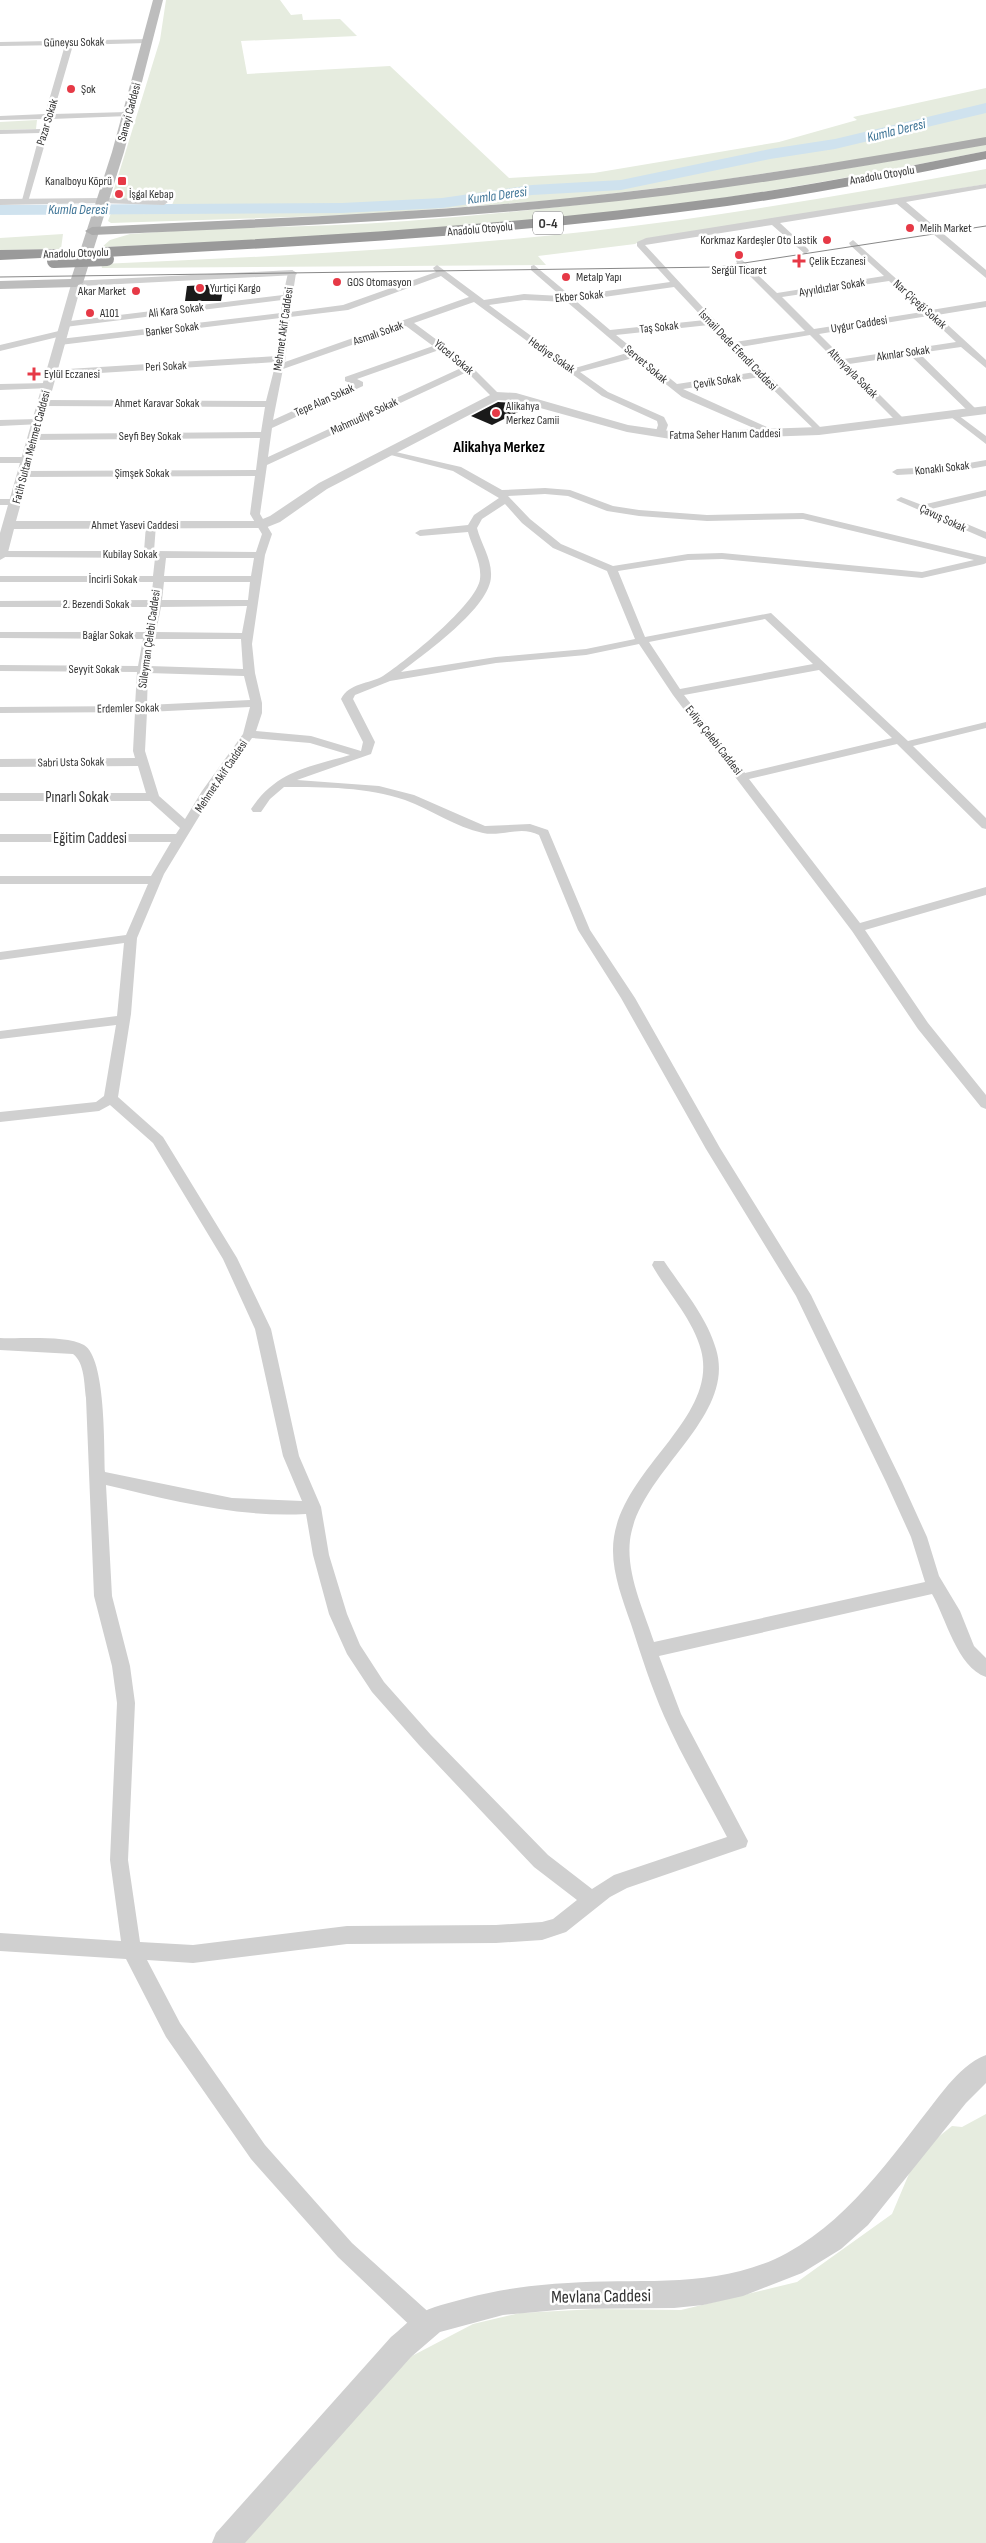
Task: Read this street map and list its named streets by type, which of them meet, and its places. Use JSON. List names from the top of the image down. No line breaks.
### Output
{"streets":{"highway":["Anadolu Otoyolu","O-4"],"main road":["Sanayi Caddesi","Fatih Sultan Mehmet Caddesi"],"street":["Güneysu Sokak","Pazar Sokak","Ayyıldızlar Sokak","Ekber Sokak","Nar Çiçeği Sokak","Ali Kara Sokak","Uygur Caddesi","Taş Sokak","Banker Sokak","Mehmet Akif Caddesi","Asmalı Sokak","İsmail Dede Efendi Caddesi","Akınlar Sokak","Hediye Sokak","Yücel Sokak","Servet Sokak","Peri Sokak","Altınyayla Sokak","Çevik Sokak","Tepe Alan Sokak","Ahmet Karavar Sokak","Mahmudiye Sokak","Fatma Seher Hanım Caddesi","Seyfi Bey Sokak","Konaklı Sokak","Şimşek Sokak","Çavuş Sokak","Ahmet Yasevi Caddesi","Kubilay Sokak","İncirli Sokak","2. Bezendi Sokak","Bağlar Sokak","Süleyman Çelebi Caddesi","Seyyit Sokak","Erdemler Sokak","Evliya Çelebi Caddesi","Sabri Usta Sokak","Pınarlı Sokak","Eğitim Caddesi","Mevlana Caddesi"]},"crossings":[["Güneysu Sokak","Sanayi Caddesi"],["Güneysu Sokak","Pazar Sokak"],["Sanayi Caddesi","Fatih Sultan Mehmet Caddesi"],["Ayyıldızlar Sokak","Nar Çiçeği Sokak"],["Ayyıldızlar Sokak","Altınyayla Sokak"],["Ekber Sokak","Asmalı Sokak"],["Ekber Sokak","İsmail Dede Efendi Caddesi"],["Ekber Sokak","Hediye Sokak"],["Ekber Sokak","Servet Sokak"],["Nar Çiçeği Sokak","Uygur Caddesi"],["Nar Çiçeği Sokak","Akınlar Sokak"],["Ali Kara Sokak","Banker Sokak"],["Ali Kara Sokak","Mehmet Akif Caddesi"],["Ali Kara Sokak","Fatih Sultan Mehmet Caddesi"],["Uygur Caddesi","İsmail Dede Efendi Caddesi"],["Uygur Caddesi","Altınyayla Sokak"],["Taş Sokak","İsmail Dede Efendi Caddesi"],["Taş Sokak","Servet Sokak"],["Banker Sokak","Mehmet Akif Caddesi"],["Banker Sokak","Hediye Sokak"],["Banker Sokak","Fatih Sultan Mehmet Caddesi"],["Mehmet Akif Caddesi","Asmalı Sokak"],["Mehmet Akif Caddesi","Peri Sokak"],["Mehmet Akif Caddesi","Tepe Alan Sokak"],["Mehmet Akif Caddesi","Ahmet Karavar Sokak"],["Mehmet Akif Caddesi","Mahmudiye Sokak"],["Mehmet Akif Caddesi","Seyfi Bey Sokak"],["Mehmet Akif Caddesi","Şimşek Sokak"],["Mehmet Akif Caddesi","Ahmet Yasevi Caddesi"],["Mehmet Akif Caddesi","Kubilay Sokak"],["Mehmet Akif Caddesi","İncirli Sokak"],["Mehmet Akif Caddesi","2. Bezendi Sokak"],["Mehmet Akif Caddesi","Bağlar Sokak"],["Mehmet Akif Caddesi","Süleyman Çelebi Caddesi"],["Mehmet Akif Caddesi","Seyyit Sokak"],["Mehmet Akif Caddesi","Erdemler Sokak"],["Mehmet Akif Caddesi","Eğitim Caddesi"],["Asmalı Sokak","Hediye Sokak"],["Asmalı Sokak","Yücel Sokak"],["Asmalı Sokak","Peri Sokak"],["İsmail Dede Efendi Caddesi","Çevik Sokak"],["İsmail Dede Efendi Caddesi","Fatma Seher Hanım Caddesi"],["Akınlar Sokak","Altınyayla Sokak"],["Hediye Sokak","Fatma Seher Hanım Caddesi"],["Yücel Sokak","Tepe Alan Sokak"],["Yücel Sokak","Mahmudiye Sokak"],["Yücel Sokak","Fatma Seher Hanım Caddesi"],["Servet Sokak","Çevik Sokak"],["Servet Sokak","Fatma Seher Hanım Caddesi"],["Peri Sokak","Fatih Sultan Mehmet Caddesi"],["Altınyayla Sokak","Fatma Seher Hanım Caddesi"],["Tepe Alan Sokak","Seyfi Bey Sokak"],["Ahmet Karavar Sokak","Fatih Sultan Mehmet Caddesi"],["Mahmudiye Sokak","Şimşek Sokak"],["Seyfi Bey Sokak","Fatih Sultan Mehmet Caddesi"],["Fatih Sultan Mehmet Caddesi","Şimşek Sokak"],["Fatih Sultan Mehmet Caddesi","Ahmet Yasevi Caddesi"],["Fatih Sultan Mehmet Caddesi","Kubilay Sokak"],["Ahmet Yasevi Caddesi","Süleyman Çelebi Caddesi"],["Kubilay Sokak","Süleyman Çelebi Caddesi"],["İncirli Sokak","Süleyman Çelebi Caddesi"],["2. Bezendi Sokak","Süleyman Çelebi Caddesi"],["Bağlar Sokak","Süleyman Çelebi Caddesi"],["Süleyman Çelebi Caddesi","Seyyit Sokak"],["Süleyman Çelebi Caddesi","Erdemler Sokak"],["Süleyman Çelebi Caddesi","Sabri Usta Sokak"],["Süleyman Çelebi Caddesi","Pınarlı Sokak"],["Süleyman Çelebi Caddesi","Eğitim Caddesi"]],"districts":["Alikahya Merkez"],"water":["Kumla Deresi"],"places":{"other":["Şok","İşgal Kebap","Melih Market","Korkmaz Kardeşler Oto Lastik","Sergül Ticaret","Metalp Yapı","GOS Otomasyon","Yurtiçi Kargo","Akar Market","A101","Alikahya Merkez Camii"],"transit":["Kanalboyu Köprü"],"health":["Çelik Eczanesi","Eylül Eczanesi"]}}
